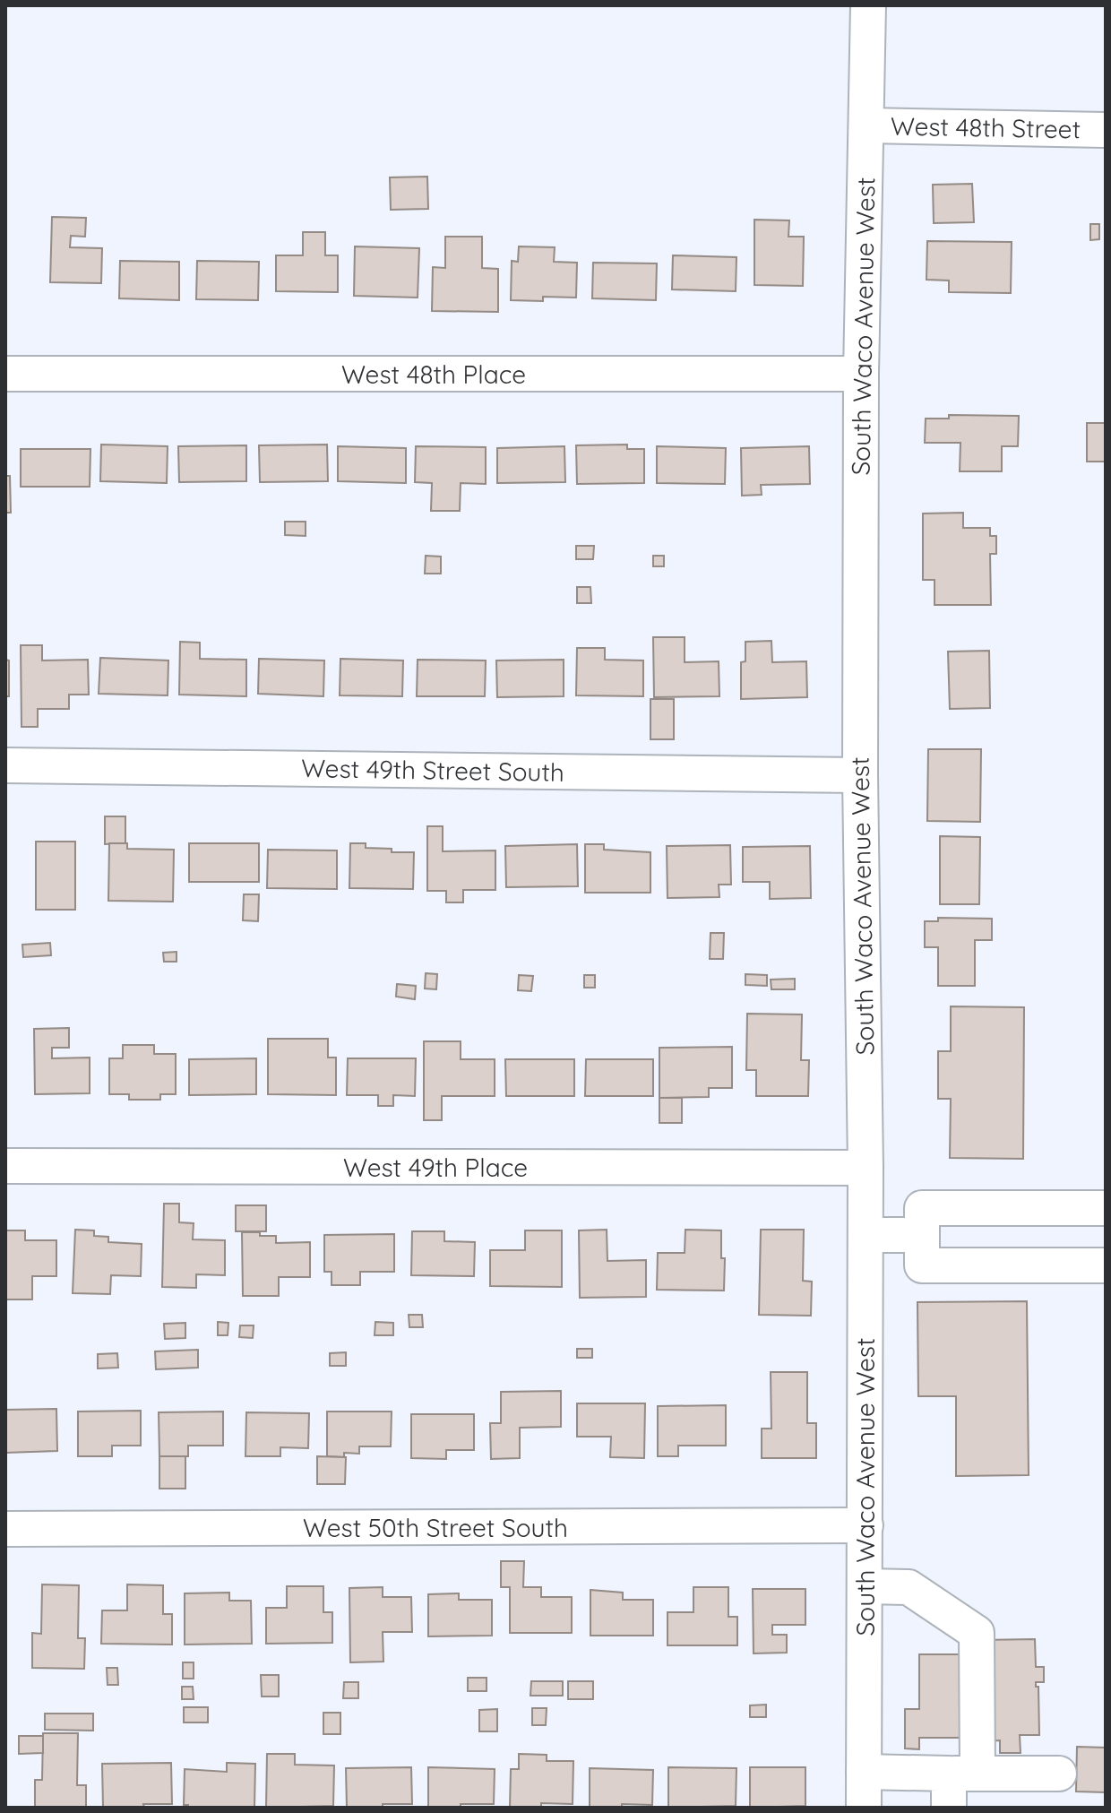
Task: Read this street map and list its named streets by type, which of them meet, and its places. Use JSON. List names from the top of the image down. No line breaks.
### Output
{"streets":{"street":["West 48th Street","South Waco Avenue West","West 48th Place","West 49th Street South","West 49th Place","West 50th Street South"]},"crossings":[["West 48th Street","South Waco Avenue West"],["South Waco Avenue West","West 48th Place"],["South Waco Avenue West","West 49th Street South"],["South Waco Avenue West","West 49th Place"],["South Waco Avenue West","West 50th Street South"]]}
